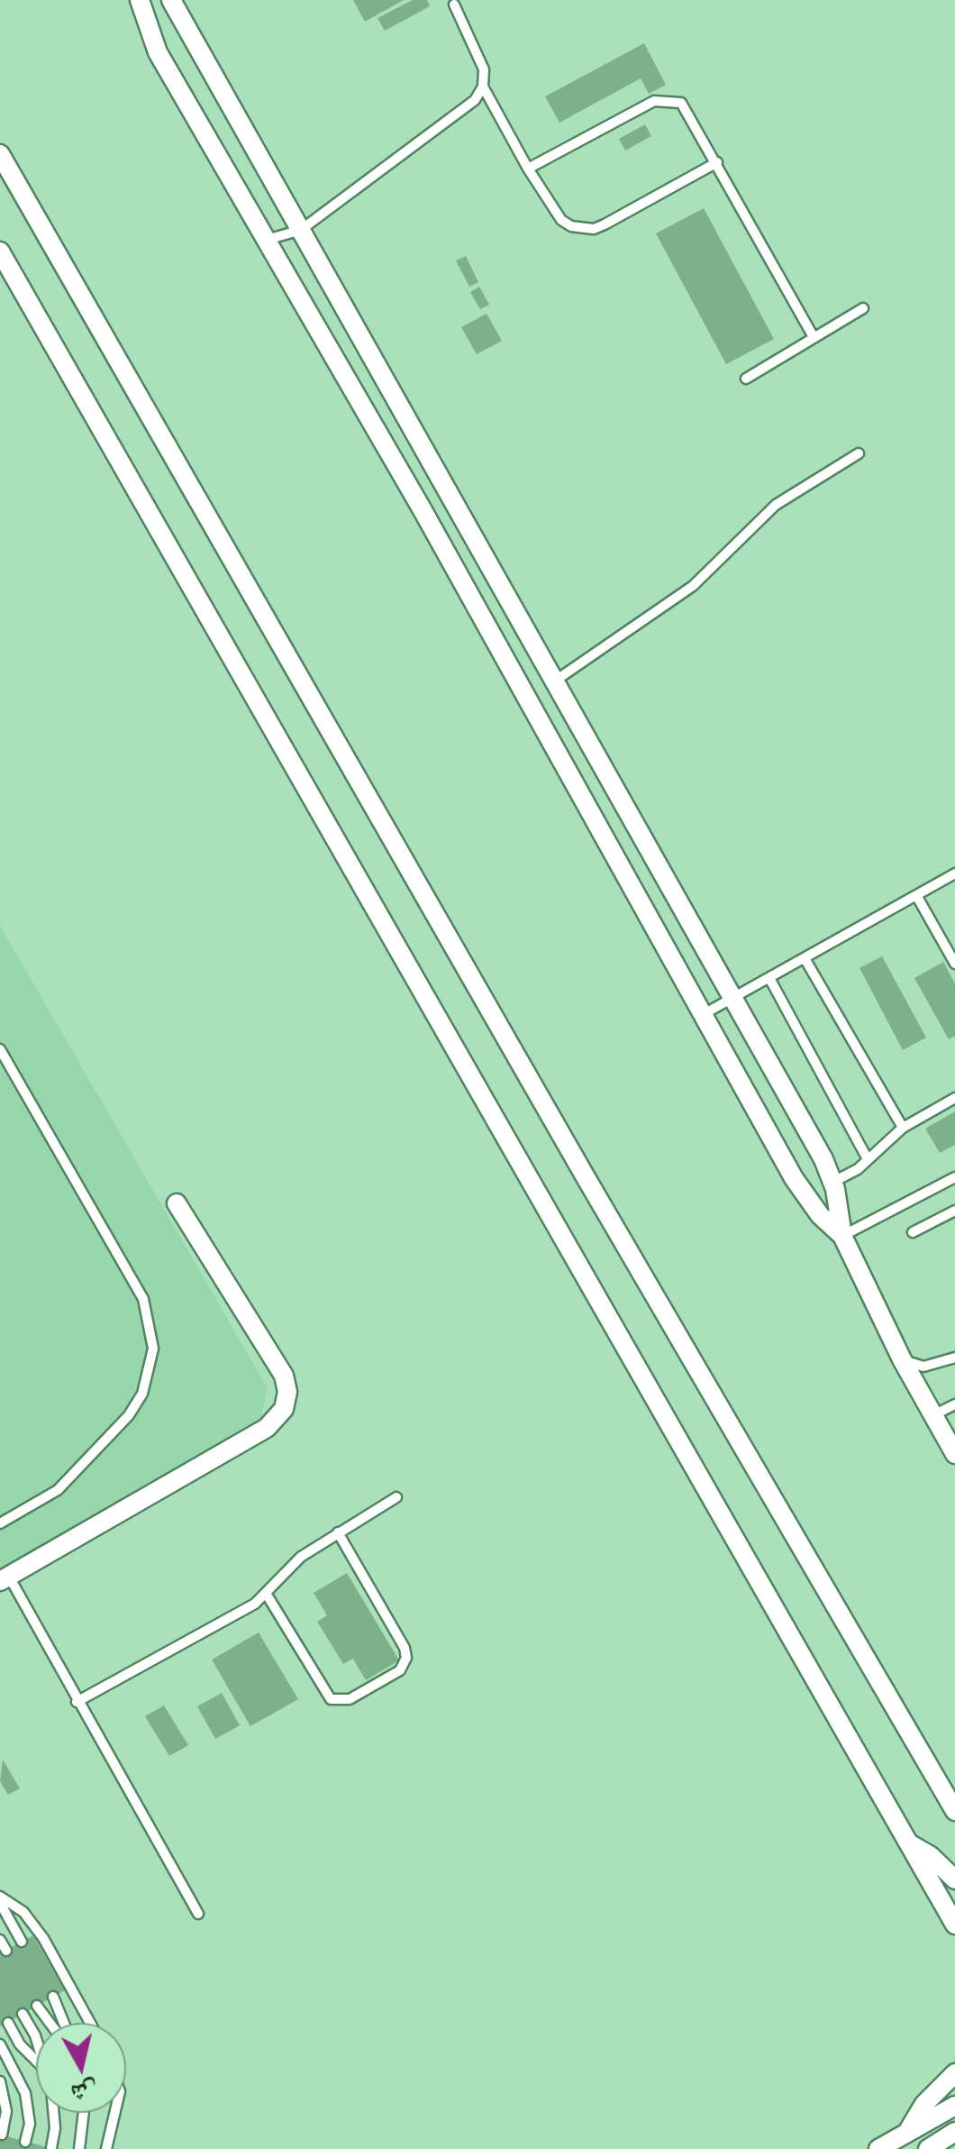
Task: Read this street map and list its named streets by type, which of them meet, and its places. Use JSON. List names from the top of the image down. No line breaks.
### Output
{"north":"bottom"}
